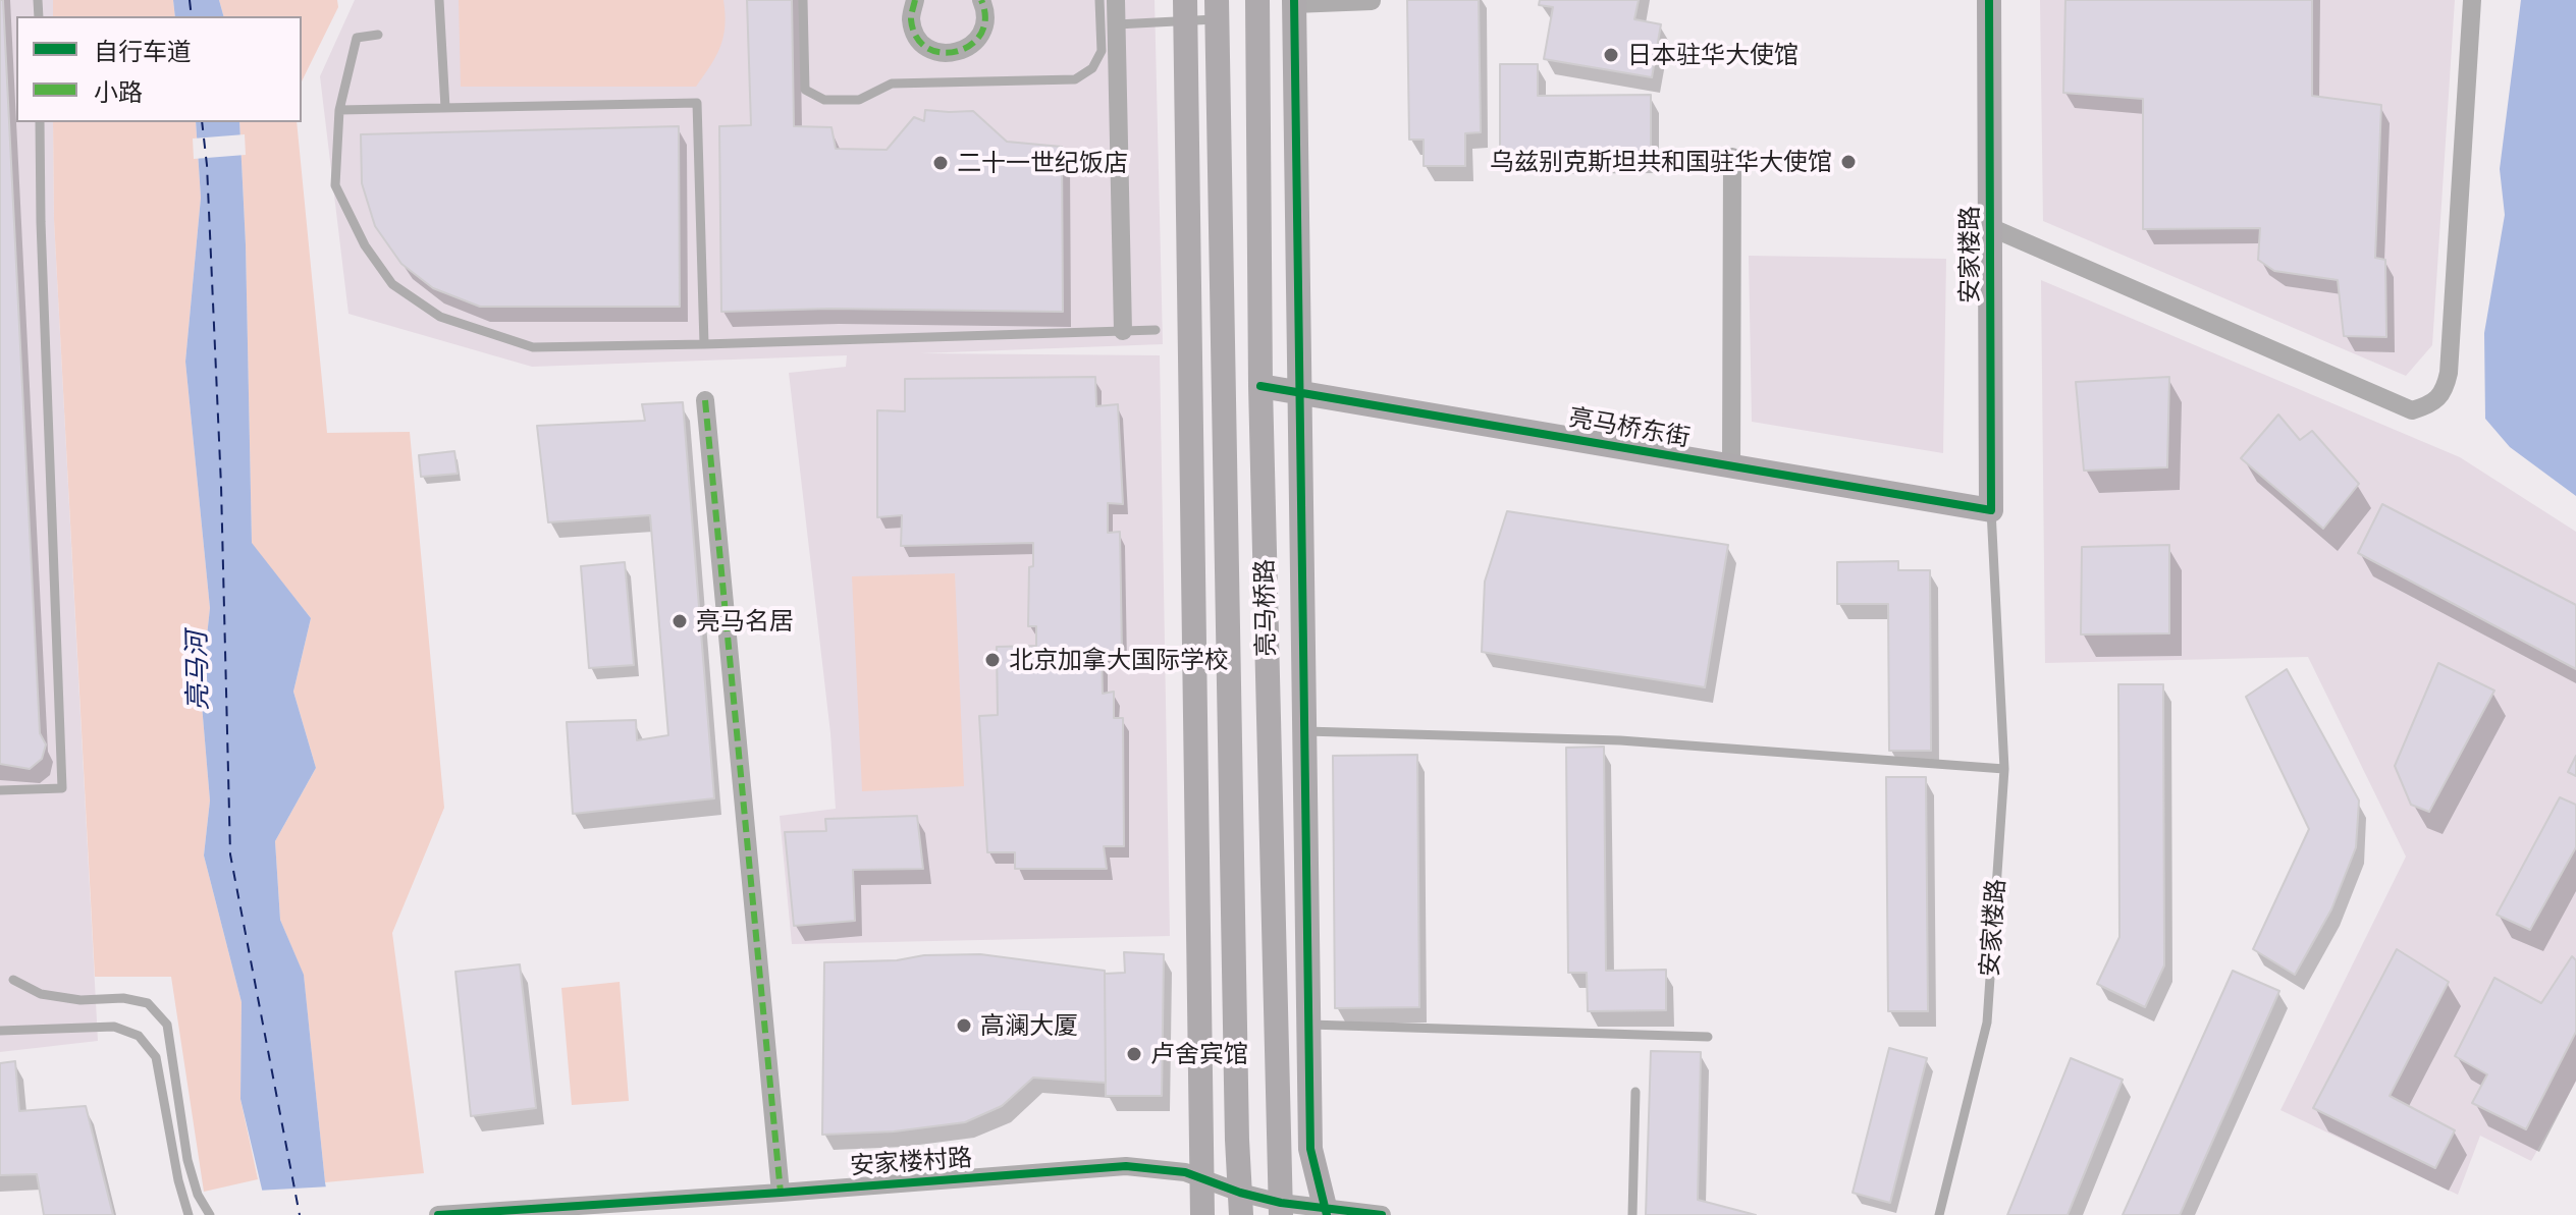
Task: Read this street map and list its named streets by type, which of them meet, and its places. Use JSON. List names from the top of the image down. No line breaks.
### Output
{"streets":{"street":["安家楼路","亮马桥东街","亮马桥路","安家楼村路"]},"crossings":[["安家楼路","亮马桥东街"],["亮马桥东街","亮马桥路"],["亮马桥路","安家楼村路"]],"water":["亮马河"],"places":["日本驻华大使馆","乌兹别克斯坦共和国驻华大使馆","二十一世纪饭店","亮马名居","北京加拿大国际学校","高澜大厦","卢舍宾馆"],"legend":["自行车道","小路"]}
